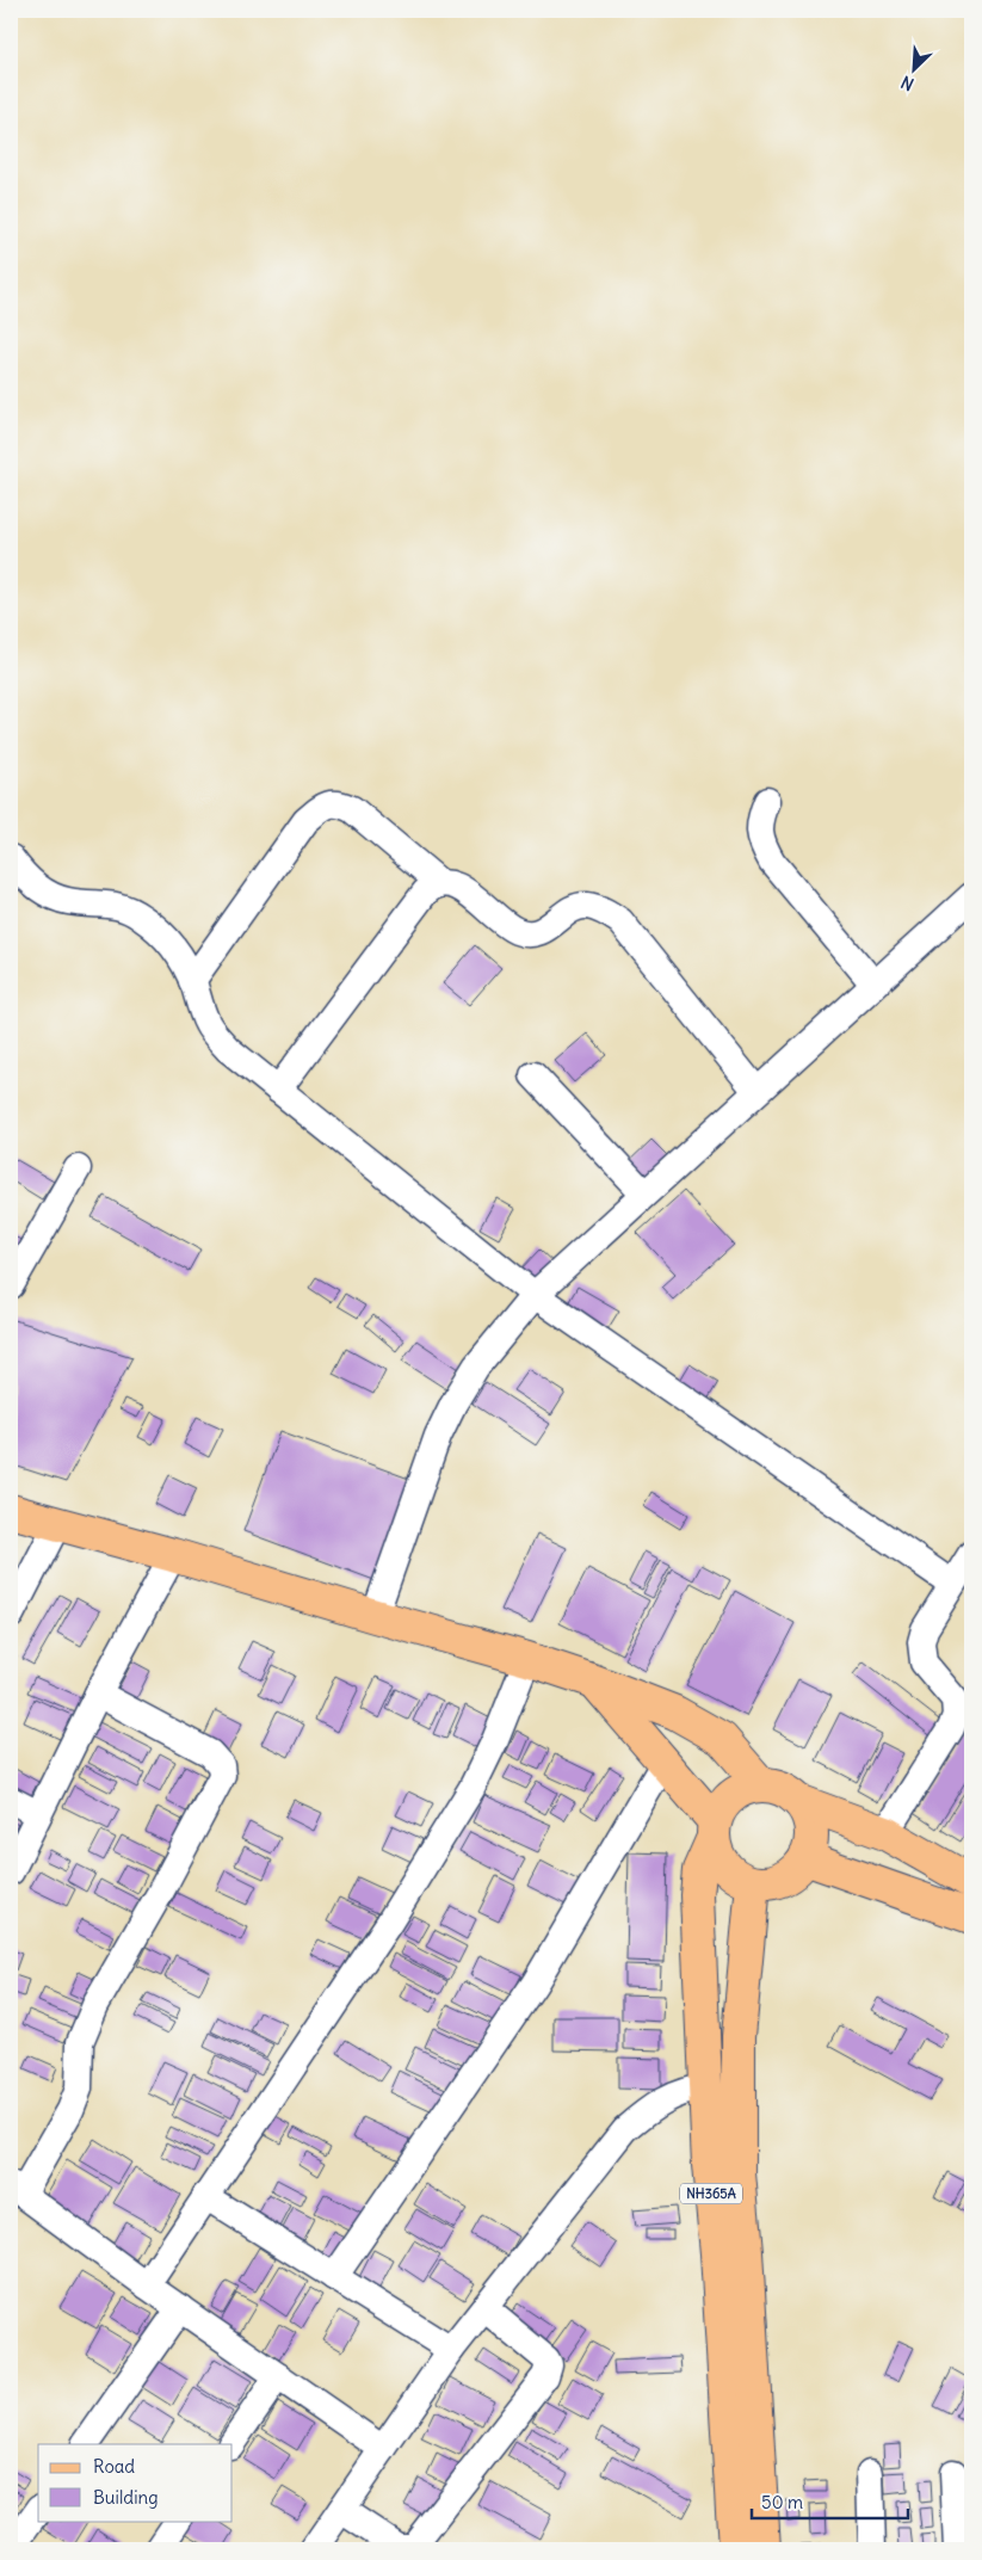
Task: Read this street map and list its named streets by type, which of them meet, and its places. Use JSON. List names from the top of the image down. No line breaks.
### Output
{"streets":{"main road":["NH365A"]},"legend":["Road","Building"],"scale_bar":"50 m","north":"bottom left"}
